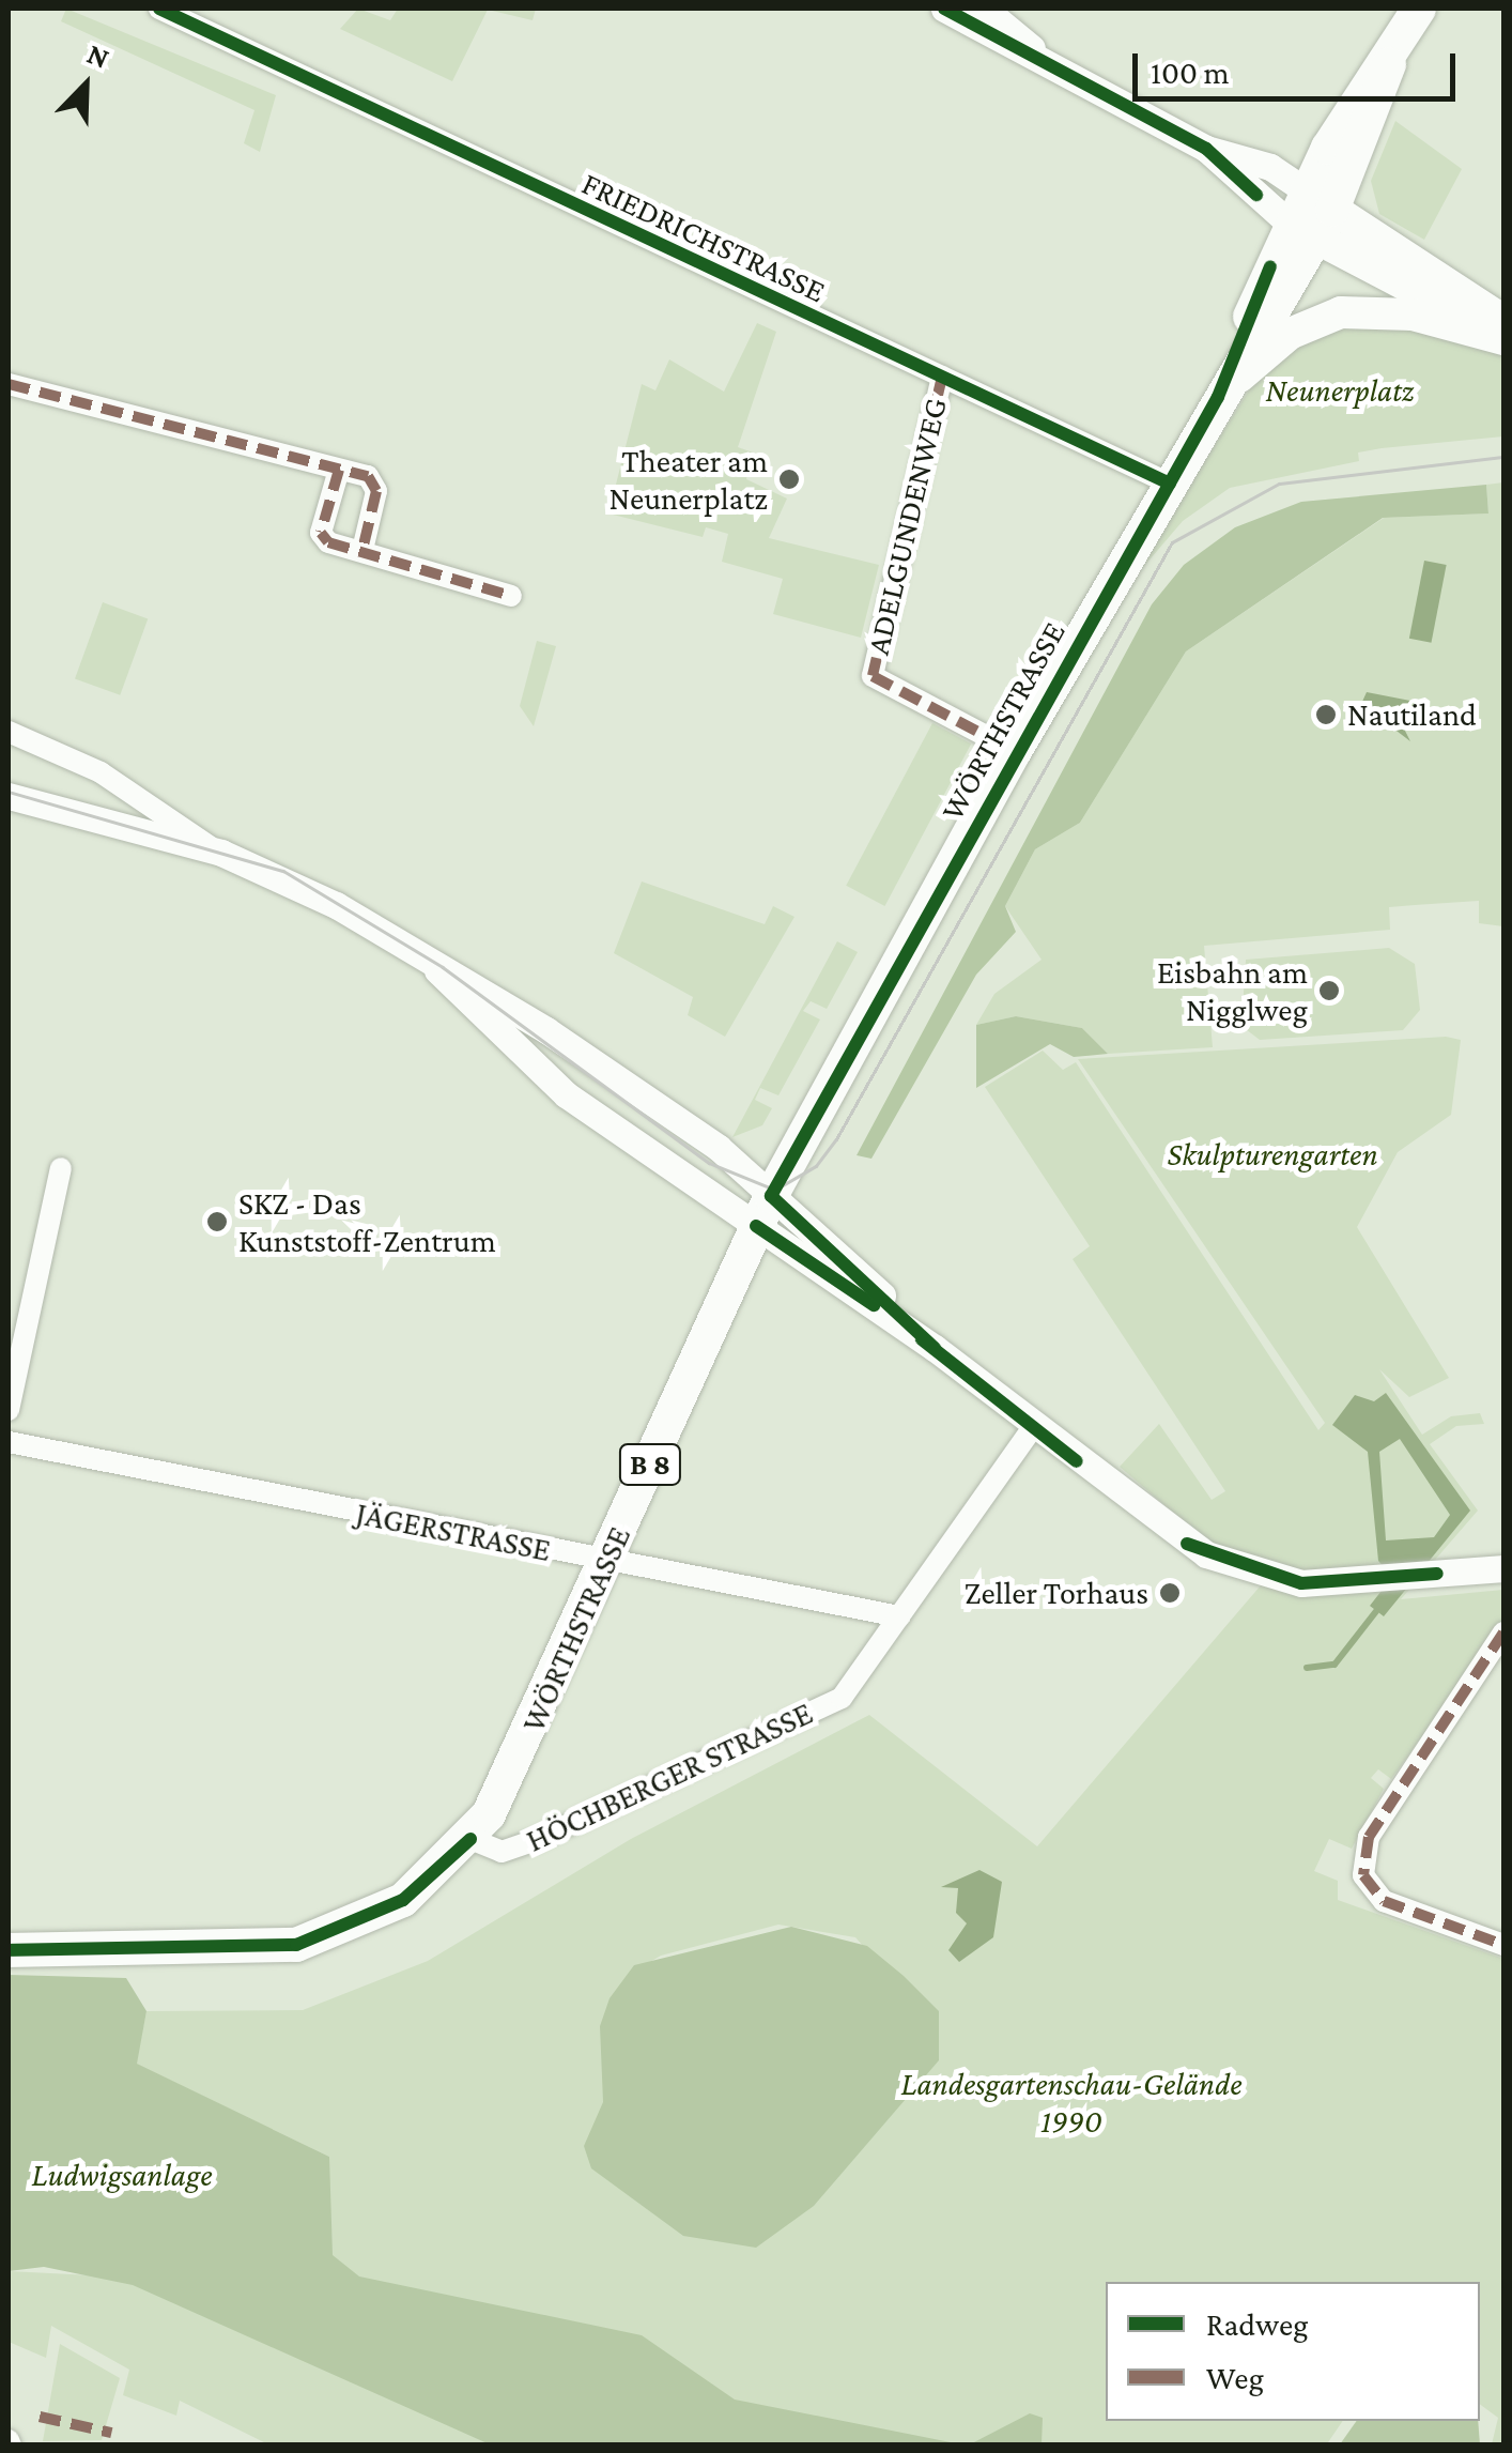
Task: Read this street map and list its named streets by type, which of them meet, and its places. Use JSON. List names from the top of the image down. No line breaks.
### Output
{"streets":{"main road":["WÖRTHSTRASSE","B 8"],"street":["FRIEDRICHSTRASSE","ADELGUNDENWEG","JÄGERSTRASSE","HÖCHBERGER STRASSE"]},"crossings":[["FRIEDRICHSTRASSE","ADELGUNDENWEG"],["FRIEDRICHSTRASSE","WÖRTHSTRASSE"],["ADELGUNDENWEG","WÖRTHSTRASSE"],["WÖRTHSTRASSE","B 8"],["WÖRTHSTRASSE","JÄGERSTRASSE"],["WÖRTHSTRASSE","HÖCHBERGER STRASSE"],["B 8","HÖCHBERGER STRASSE"],["JÄGERSTRASSE","HÖCHBERGER STRASSE"]],"parks":["Neunerplatz","Skulpturengarten","Landesgartenschau-Gelände 1990","Ludwigsanlage"],"places":["Theater am Neunerplatz","Nautiland","Eisbahn am Nigglweg","SKZ - Das Kunststoff-Zentrum","Zeller Torhaus"],"legend":["Radweg","Weg"],"scale_bar":"100 m","north":"top right"}
